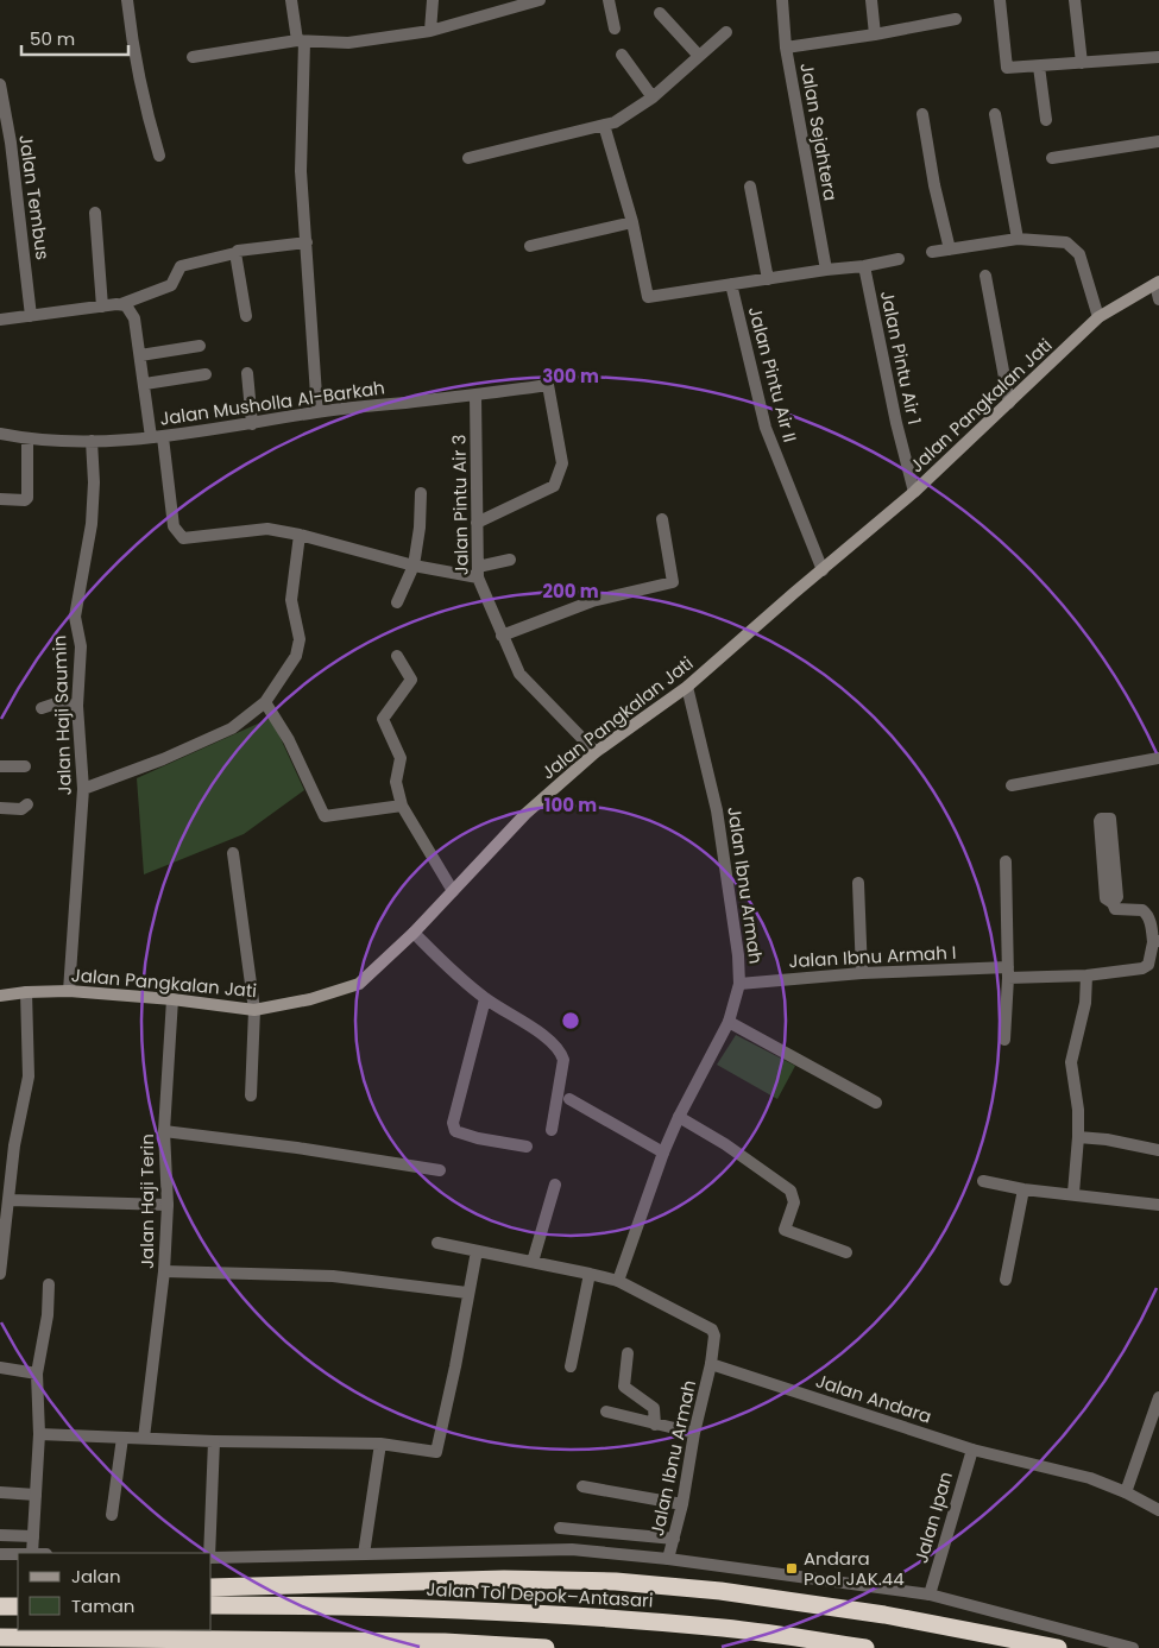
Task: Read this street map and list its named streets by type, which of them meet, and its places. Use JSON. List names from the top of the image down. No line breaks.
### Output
{"streets":{"highway":["Jalan Tol Depok–Antasari"],"main road":["Jalan Pangkalan Jati"],"street":["Jalan Sejahtera","Jalan Tembus","Jalan Pintu Air 1","Jalan Pintu Air II","Jalan Musholla Al-Barkah","Jalan Pintu Air 3","Jalan Haji Saumin","Jalan Ibnu Armah","Jalan Ibnu Armah I","Jalan Haji Terin","Jalan Andara","Jalan Ipan"]},"crossings":[["Jalan Pintu Air 1","Jalan Pangkalan Jati"],["Jalan Pintu Air II","Jalan Pangkalan Jati"],["Jalan Musholla Al-Barkah","Jalan Pintu Air 3"],["Jalan Musholla Al-Barkah","Jalan Haji Saumin"],["Jalan Pangkalan Jati","Jalan Pintu Air 3"],["Jalan Pangkalan Jati","Jalan Haji Saumin"],["Jalan Pangkalan Jati","Jalan Ibnu Armah"],["Jalan Pangkalan Jati","Jalan Haji Terin"],["Jalan Ibnu Armah","Jalan Ibnu Armah I"],["Jalan Ibnu Armah","Jalan Andara"],["Jalan Andara","Jalan Ipan"]],"places":{"transit":["Andara Pool JAK.44"]},"legend":["Jalan","Taman"],"scale_bar":"50 m","rings":["300 m","200 m","100 m"]}
